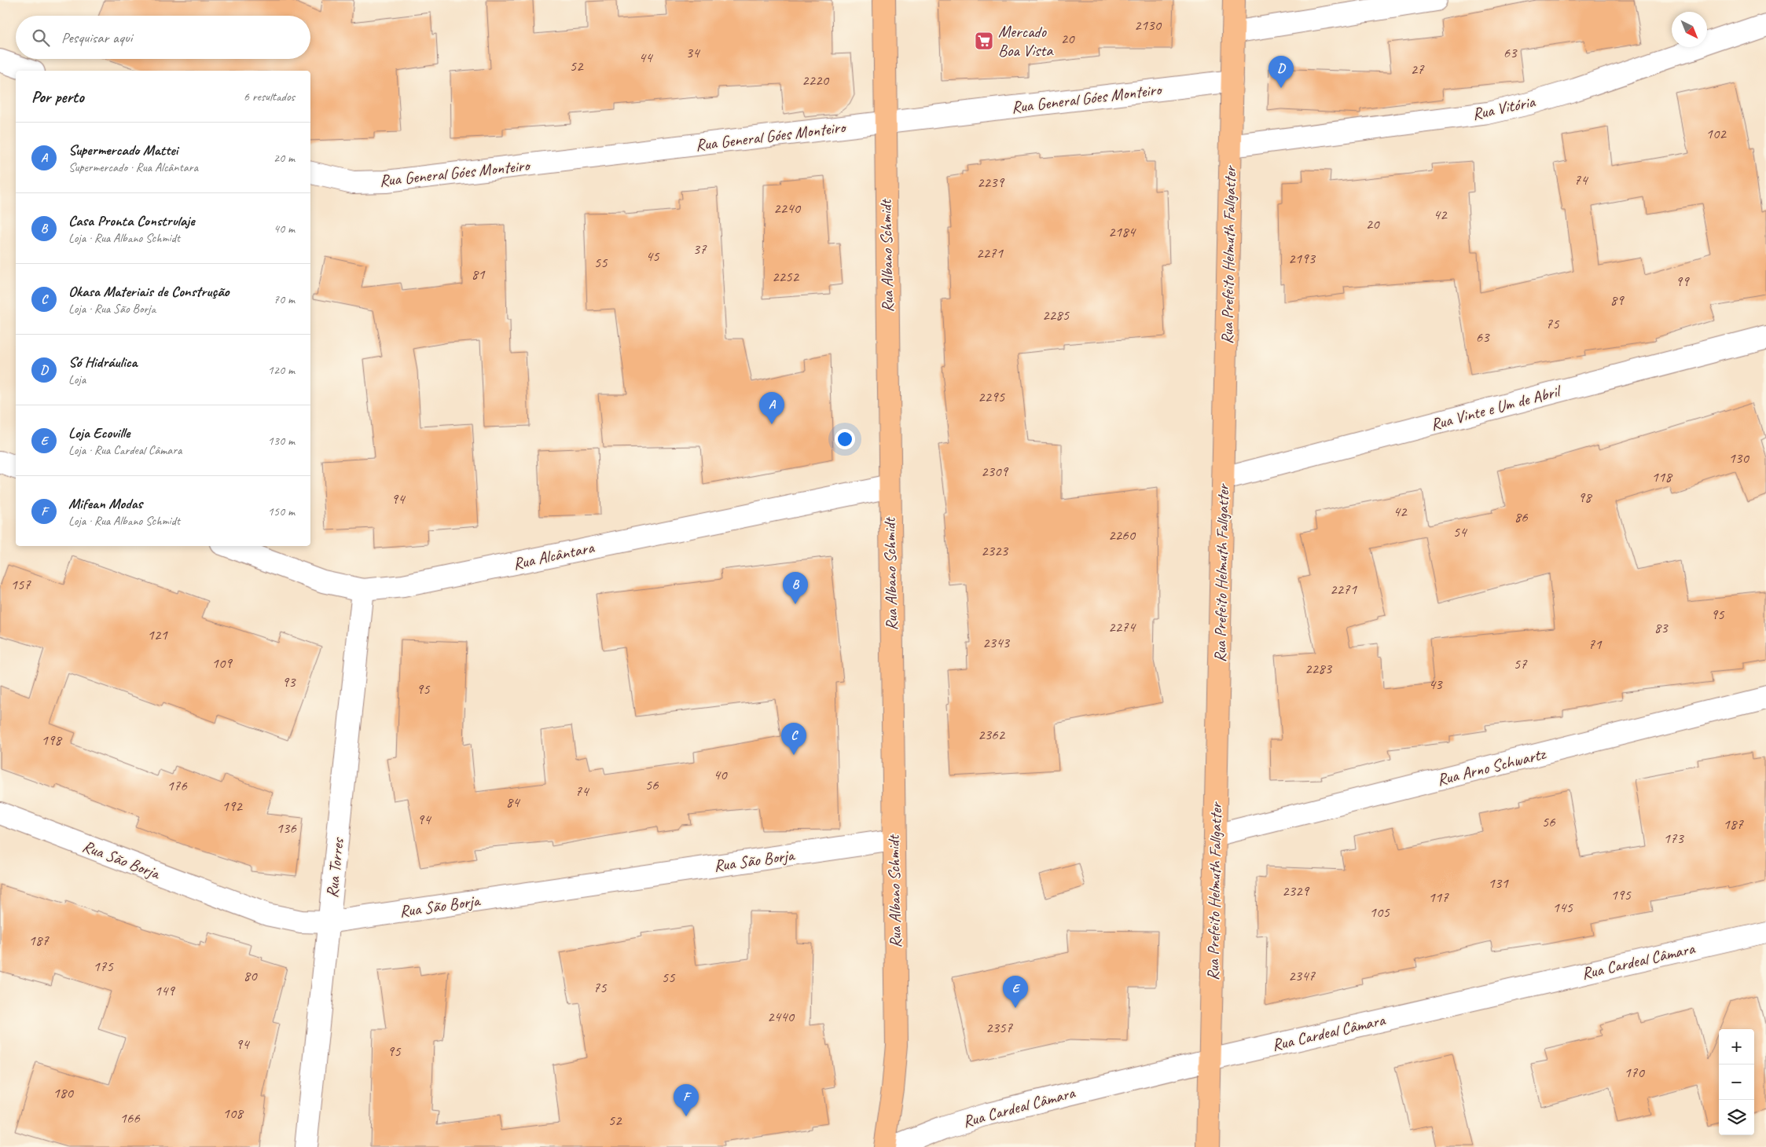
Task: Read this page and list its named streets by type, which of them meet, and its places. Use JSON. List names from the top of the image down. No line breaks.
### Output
{"streets":{"main road":["Rua Prefeito Helmuth Fallgatter","Rua Albano Schmidt"],"street":["Rua General Góes Monteiro","Rua Vitória","Rua Vinte e Um de Abril","Rua Alcântara","Rua Arno Schwartz","Rua São Borja","Rua Torres","Rua Cardeal Câmara"]},"crossings":[["Rua General Góes Monteiro","Rua Prefeito Helmuth Fallgatter"],["Rua General Góes Monteiro","Rua Albano Schmidt"],["Rua Vitória","Rua Prefeito Helmuth Fallgatter"],["Rua Prefeito Helmuth Fallgatter","Rua Vinte e Um de Abril"],["Rua Prefeito Helmuth Fallgatter","Rua Arno Schwartz"],["Rua Prefeito Helmuth Fallgatter","Rua Cardeal Câmara"],["Rua Albano Schmidt","Rua Alcântara"],["Rua Albano Schmidt","Rua São Borja"],["Rua Alcântara","Rua Torres"],["Rua São Borja","Rua Torres"]],"places":{"supermarket":["Mercado Boa Vista"]},"house_numbers":["2130","20","34","63","44","52","27","2220","102","74","2239","2240","42","20","2184","37","2271","45","2193","55","81","2252","99","89","2285","75","63","2295","130","2309","118","98","94","42","86","54","2260","2323","157","2271","95","2274","83","121","2343","71","109","57","2283","93","43","95","2362","198","40","56","176","74","84","192","94","56","187","136","173","131","2329","195","117","145","105","187","175","80","2347","55","75","149","2440","2357","94","95","170","180","108","166","52"],"north":"bottom right","page":{"search":"Pesquisar aqui","pins":["D","A","B","C","E","F"],"heading":["Por perto","6 resultados"],"list":[{"mark":"A","name":"Supermercado Mattei","note":"Supermercado · Rua Alcântara","value":"20 m"},{"mark":"B","name":"Casa Pronta Construlaje","note":"Loja · Rua Albano Schmidt","value":"40 m"},{"mark":"C","name":"Okasa Materiais de Construção","note":"Loja · Rua São Borja","value":"70 m"},{"mark":"D","name":"Só Hidráulica","note":"Loja","value":"120 m"},{"mark":"E","name":"Loja Ecoville","note":"Loja · Rua Cardeal Câmara","value":"130 m"},{"mark":"F","name":"Mifean Modas","note":"Loja · Rua Albano Schmidt","value":"150 m"}],"map_buttons":["+","−"]}}
